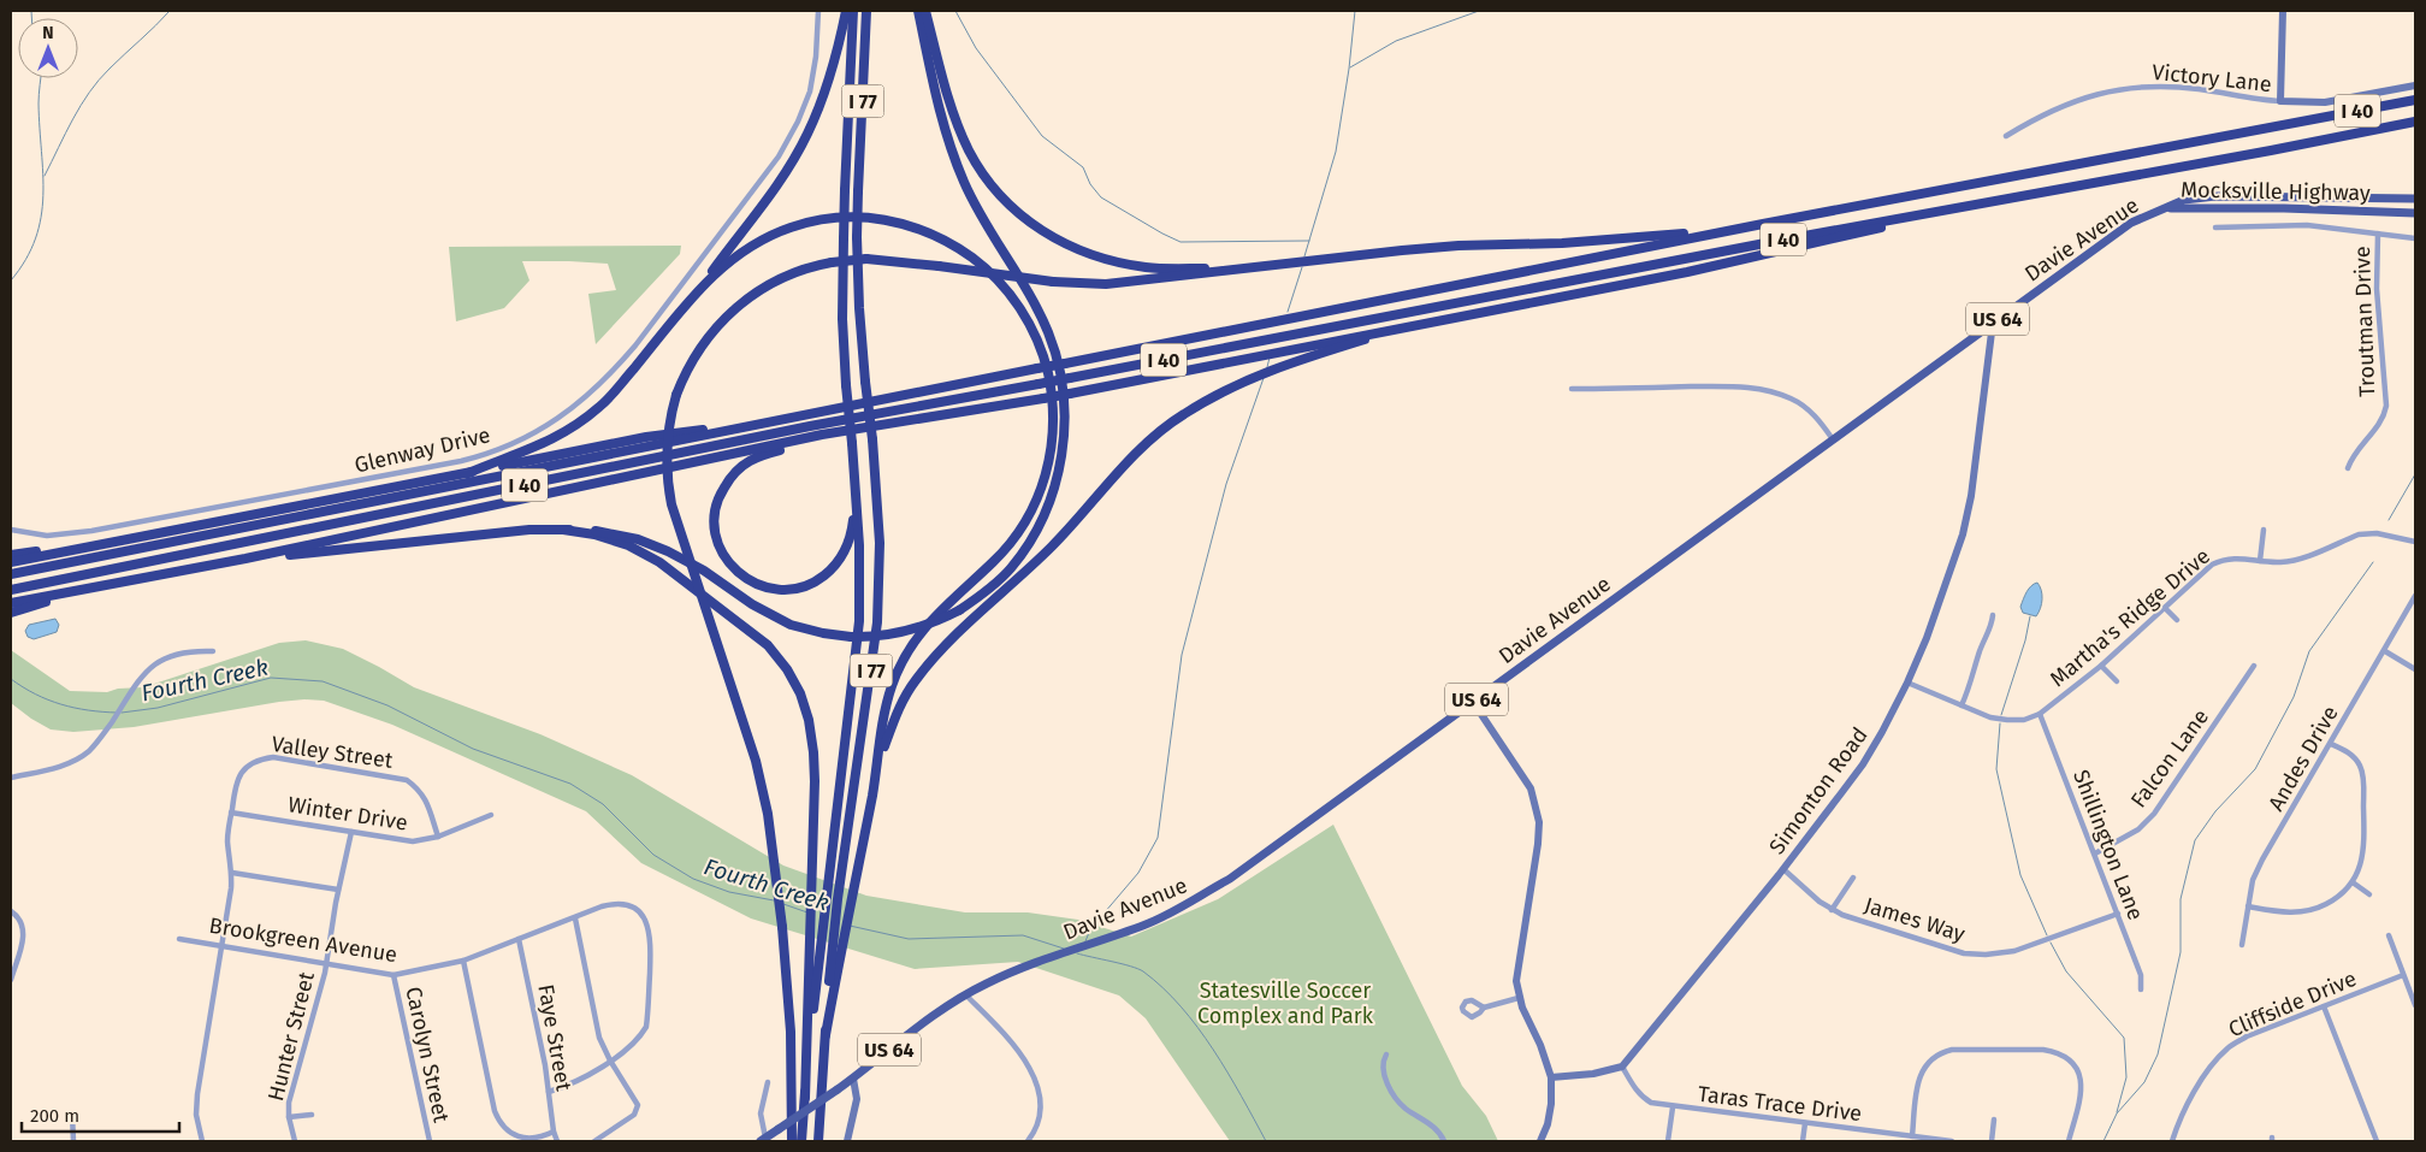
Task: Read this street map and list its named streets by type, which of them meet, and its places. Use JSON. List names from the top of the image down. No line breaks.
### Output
{"streets":{"highway":["I 77","I 40"],"main road":["Mocksville Highway","Davie Avenue","US 64"],"street":["Victory Lane","Troutman Drive","Glenway Drive","Martha's Ridge Drive","Valley Street","Falcon Lane","Andes Drive","Simonton Road","Winter Drive","Shillington Lane","James Way","Brookgreen Avenue","Cliffside Drive","Hunter Street","Faye Street","Carolyn Street","Taras Trace Drive"]},"crossings":[["Mocksville Highway","Davie Avenue"],["Davie Avenue","Simonton Road"],["Martha's Ridge Drive","Simonton Road"],["Martha's Ridge Drive","Shillington Lane"],["Valley Street","Winter Drive"],["Valley Street","Brookgreen Avenue"],["Falcon Lane","Shillington Lane"],["Simonton Road","James Way"],["Simonton Road","Taras Trace Drive"],["Winter Drive","Hunter Street"],["Shillington Lane","James Way"],["Brookgreen Avenue","Hunter Street"],["Brookgreen Avenue","Faye Street"],["Brookgreen Avenue","Carolyn Street"]],"water":["Fourth Creek"],"parks":["Statesville Soccer Complex and Park"],"scale_bar":"200 m","north":"top"}
